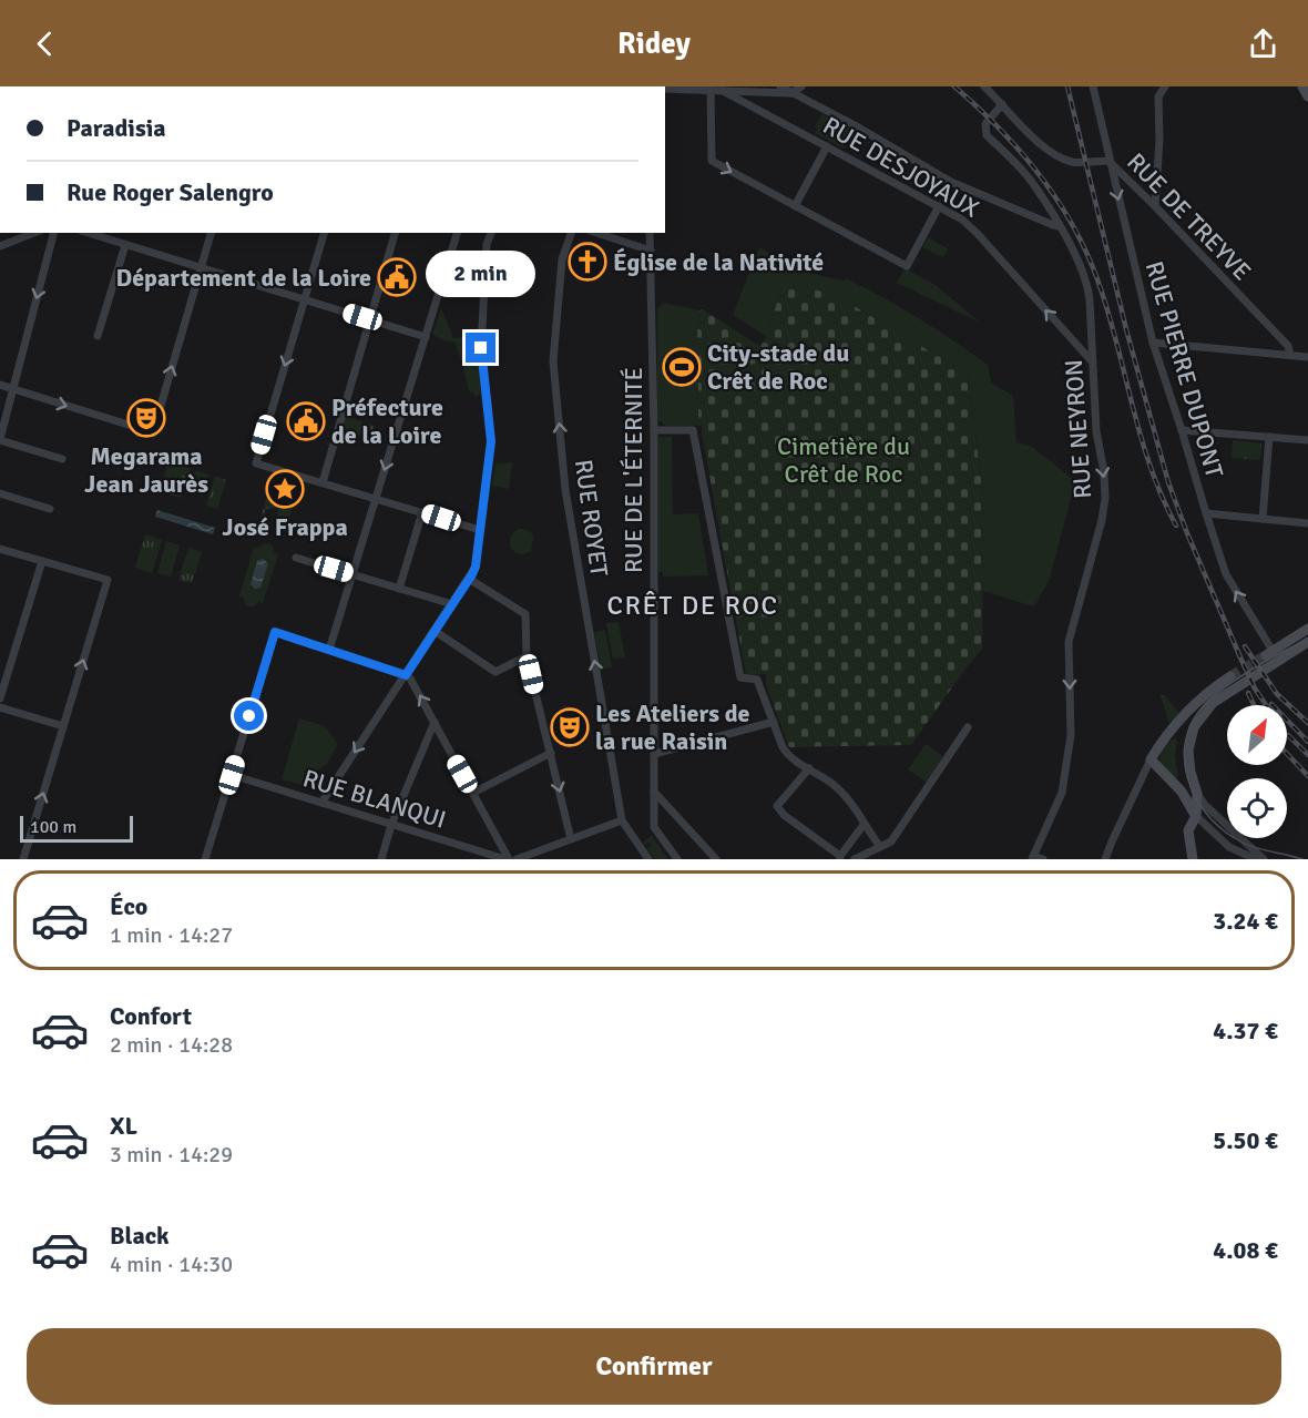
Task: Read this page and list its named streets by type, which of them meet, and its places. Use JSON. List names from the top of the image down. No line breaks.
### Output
{"streets":{"street":["RUE DESJOYAUX","RUE DE TREYVE","RUE PIERRE DUPONT","RUE NEYRON","RUE DE L'ÉTERNITÉ","RUE ROYET","RUE BLANQUI"]},"crossings":[["RUE DESJOYAUX","RUE NEYRON"],["RUE DE TREYVE","RUE PIERRE DUPONT"],["RUE DE TREYVE","RUE NEYRON"]],"one_way":["RUE NEYRON","RUE ROYET"],"districts":["CRÊT DE ROC"],"parks":["Cimetière du Crêt de Roc"],"places":{"church":["Église de la Nativité"],"public building":["Département de la Loire","Préfecture de la Loire"],"sports":["City-stade du Crêt de Roc"],"theatre":["Megarama Jean Jaurès","Les Ateliers de la rue Raisin"],"place":["José Frappa"]},"scale_bar":"100 m","north":"top right","page":{"header":"Ridey","banner":["Paradisia","Rue Roger Salengro"],"bubble":"2 min","scale":"100 m","list":[{"name":"Éco","note":"1 min · 14:27","value":"3.24 €"},{"name":"Confort","note":"2 min · 14:28","value":"4.37 €"},{"name":"XL","note":"3 min · 14:29","value":"5.50 €"},{"name":"Black","note":"4 min · 14:30","value":"4.08 €"}],"buttons":"Confirmer"}}
